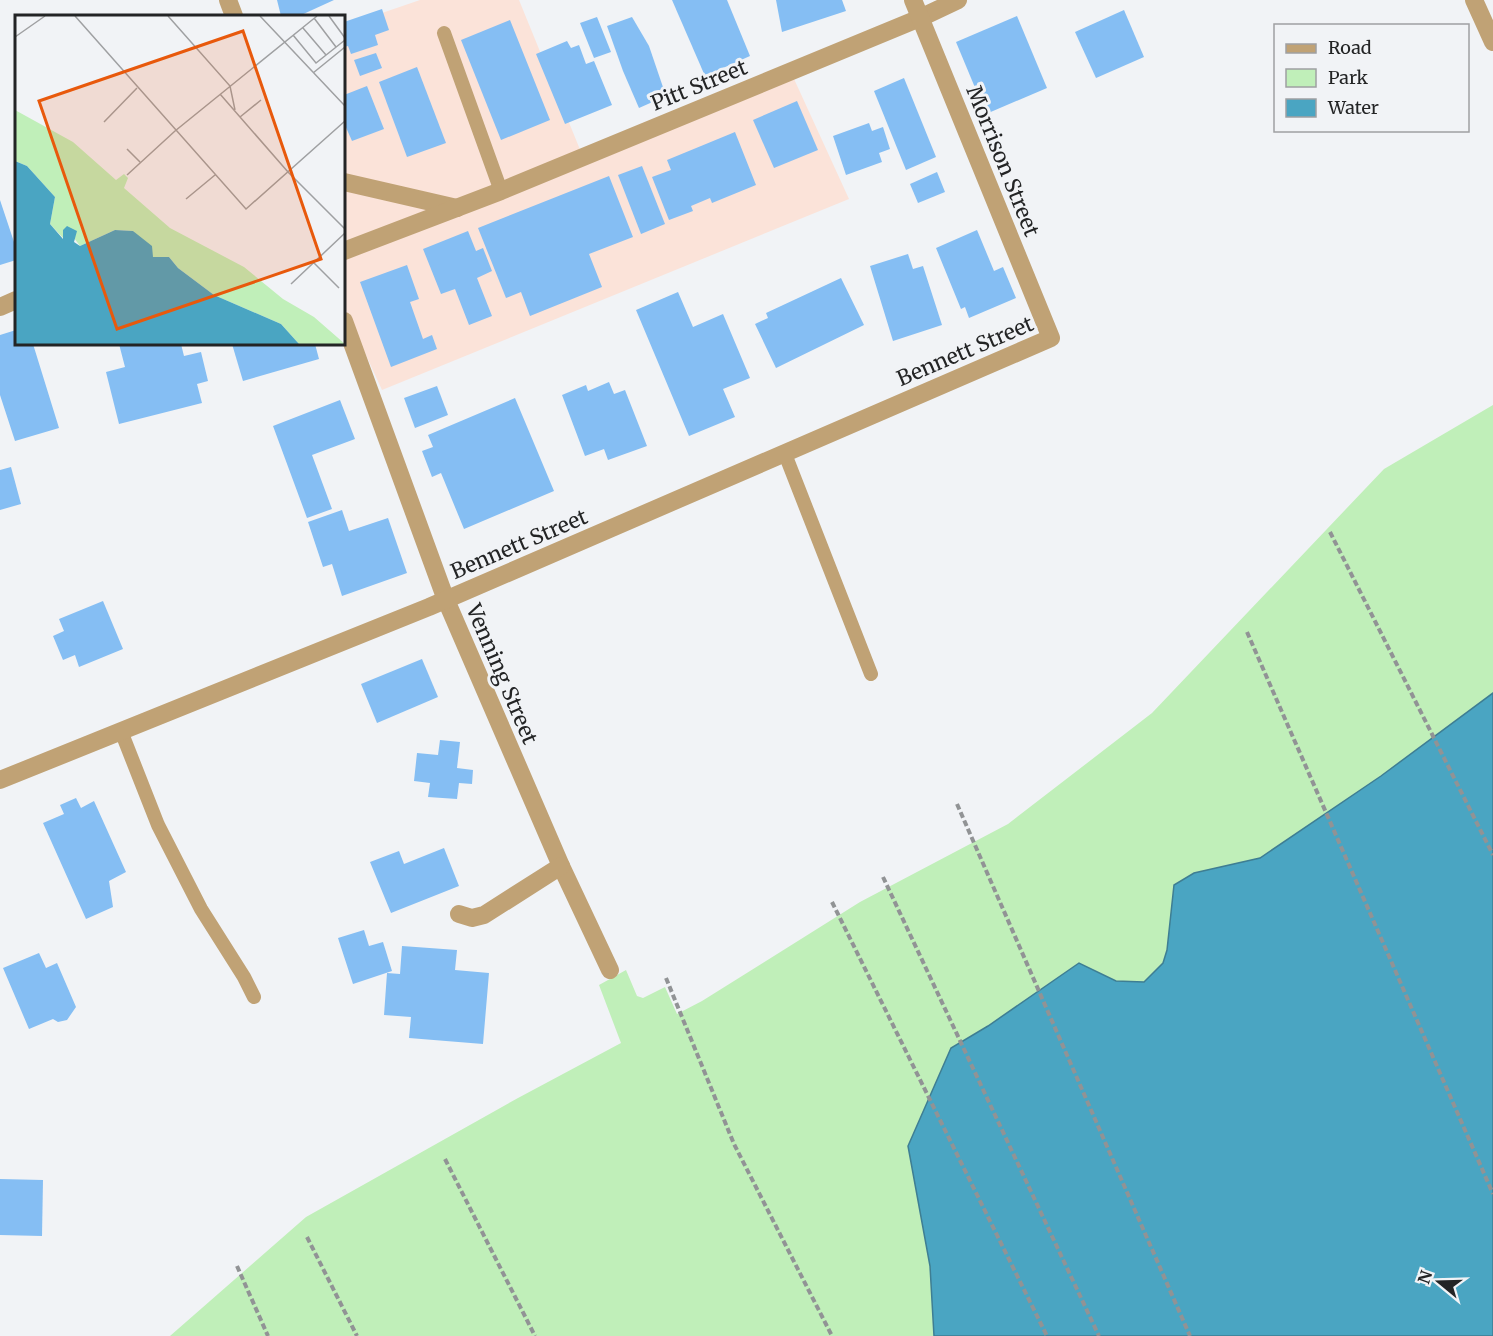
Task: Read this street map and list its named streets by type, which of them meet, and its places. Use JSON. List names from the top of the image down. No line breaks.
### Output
{"streets":{"street":["Pitt Street","Morrison Street","Bennett Street","Venning Street"]},"crossings":[["Pitt Street","Morrison Street"],["Morrison Street","Bennett Street"],["Bennett Street","Venning Street"]],"legend":["Road","Park","Water"],"north":"left"}
